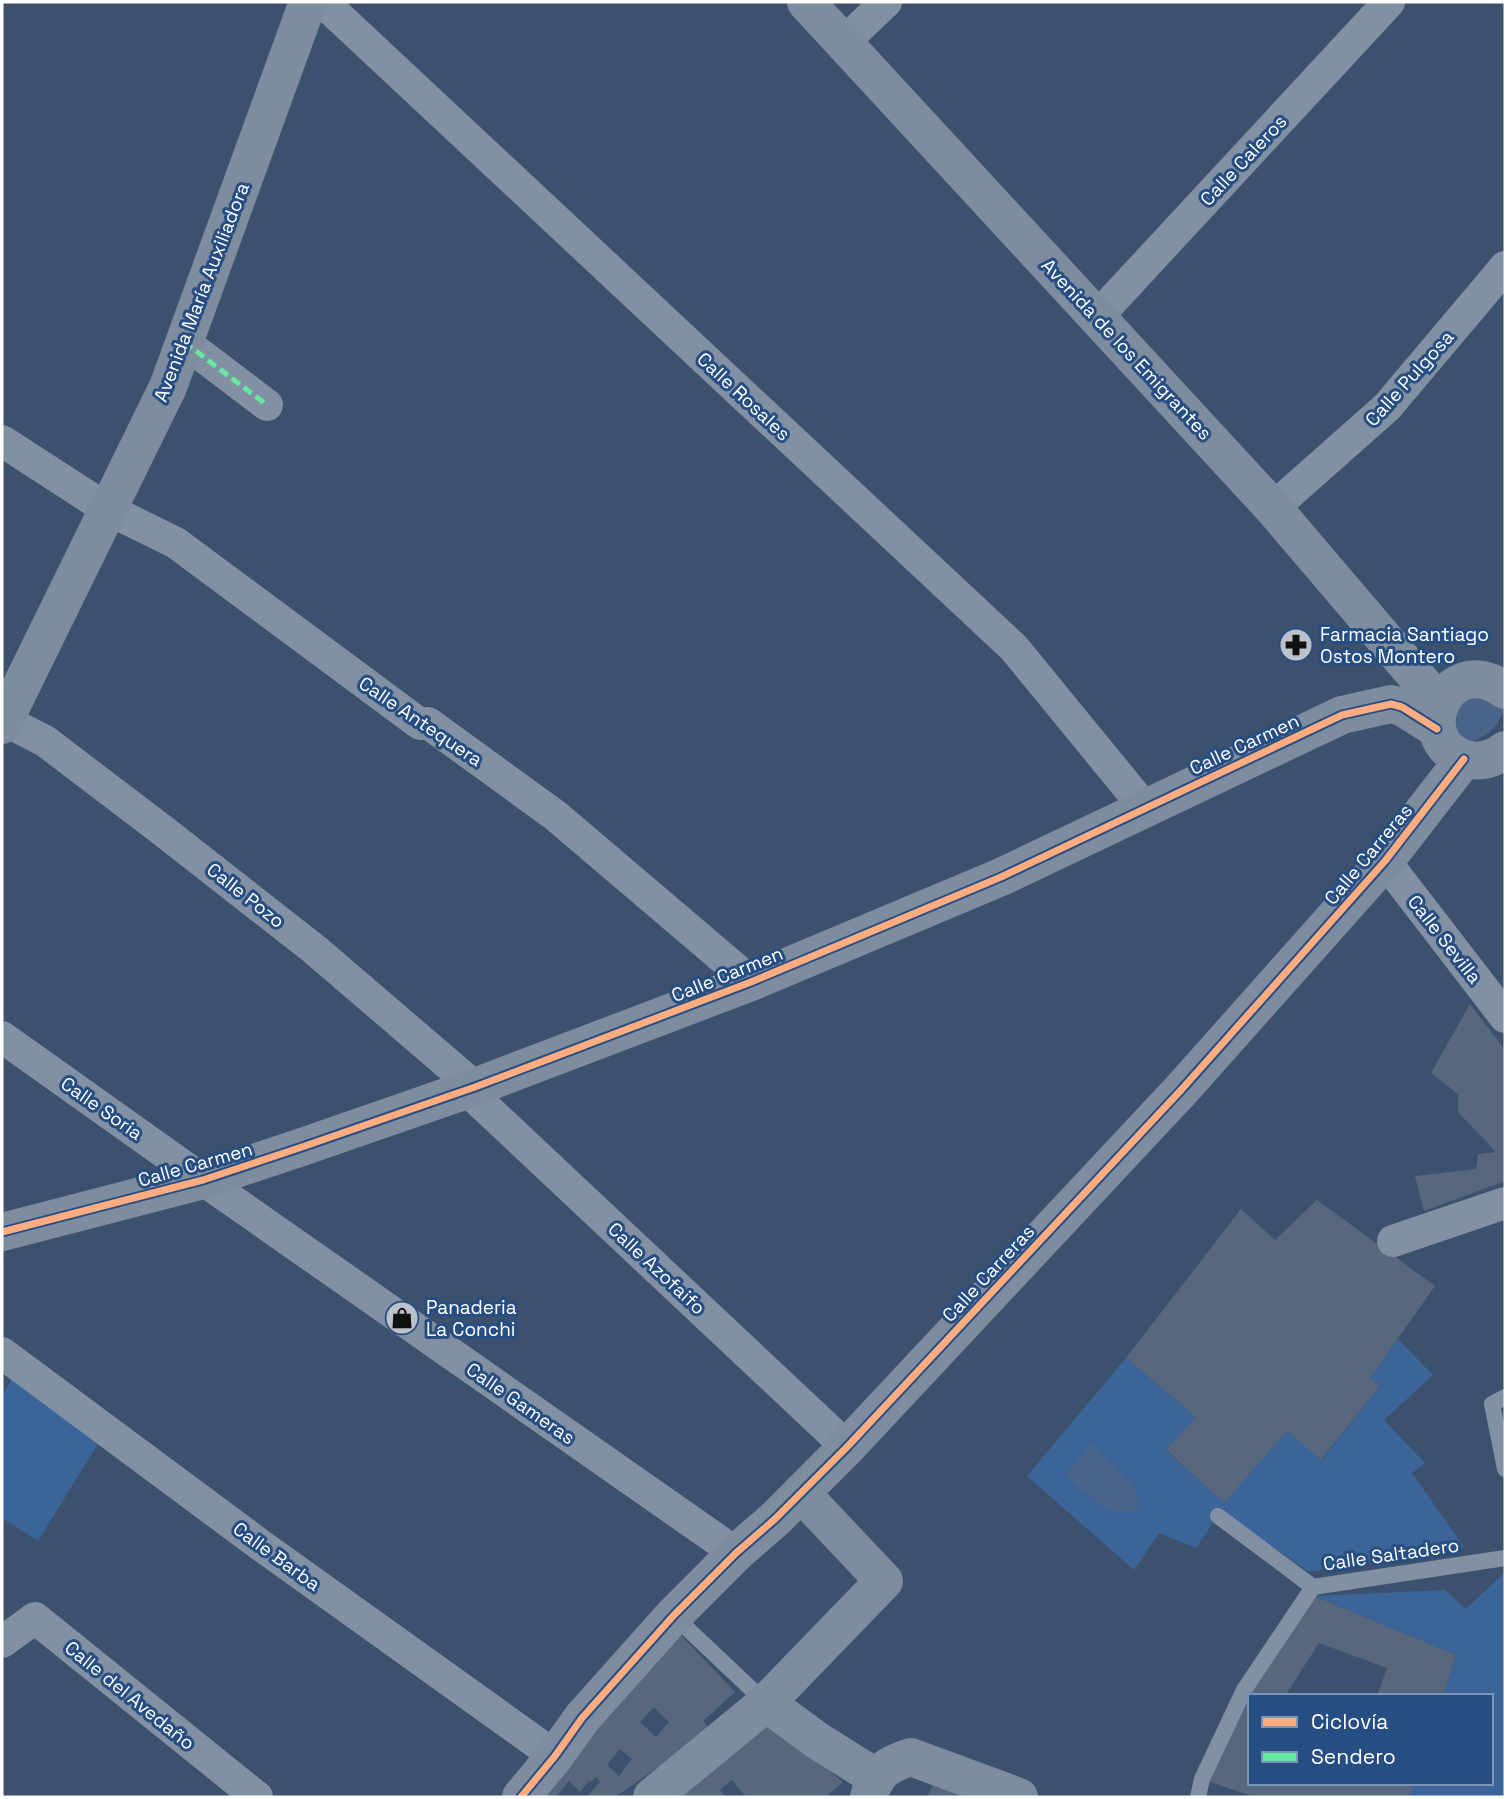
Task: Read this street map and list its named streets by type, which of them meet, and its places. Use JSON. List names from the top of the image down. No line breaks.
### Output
{"streets":{"street":["Calle Caleros","Avenida María Auxiliadora","Avenida de los Emigrantes","Calle Pulgosa","Calle Rosales","Calle Antequera","Calle Carmen","Calle Carreras","Calle Pozo","Calle Sevilla","Calle Soria","Calle Azofaifo","Calle Gameras","Calle Barba","Calle del Avedaño"],"lane":["Calle Saltadero"]},"crossings":[["Calle Caleros","Avenida de los Emigrantes"],["Avenida María Auxiliadora","Calle Antequera"],["Avenida María Auxiliadora","Calle Pozo"],["Avenida de los Emigrantes","Calle Pulgosa"],["Avenida de los Emigrantes","Calle Carmen"],["Avenida de los Emigrantes","Calle Carreras"],["Calle Rosales","Calle Carmen"],["Calle Antequera","Calle Carmen"],["Calle Carmen","Calle Pozo"],["Calle Carmen","Calle Soria"],["Calle Carmen","Calle Azofaifo"],["Calle Carmen","Calle Gameras"],["Calle Carreras","Calle Sevilla"],["Calle Carreras","Calle Azofaifo"],["Calle Carreras","Calle Gameras"],["Calle Carreras","Calle Barba"],["Calle Pozo","Calle Azofaifo"],["Calle Soria","Calle Gameras"]],"places":{"pharmacy":["Farmacia Santiago Ostos Montero"],"shop":["Panaderia La Conchi"]},"legend":["Ciclovía","Sendero"]}
